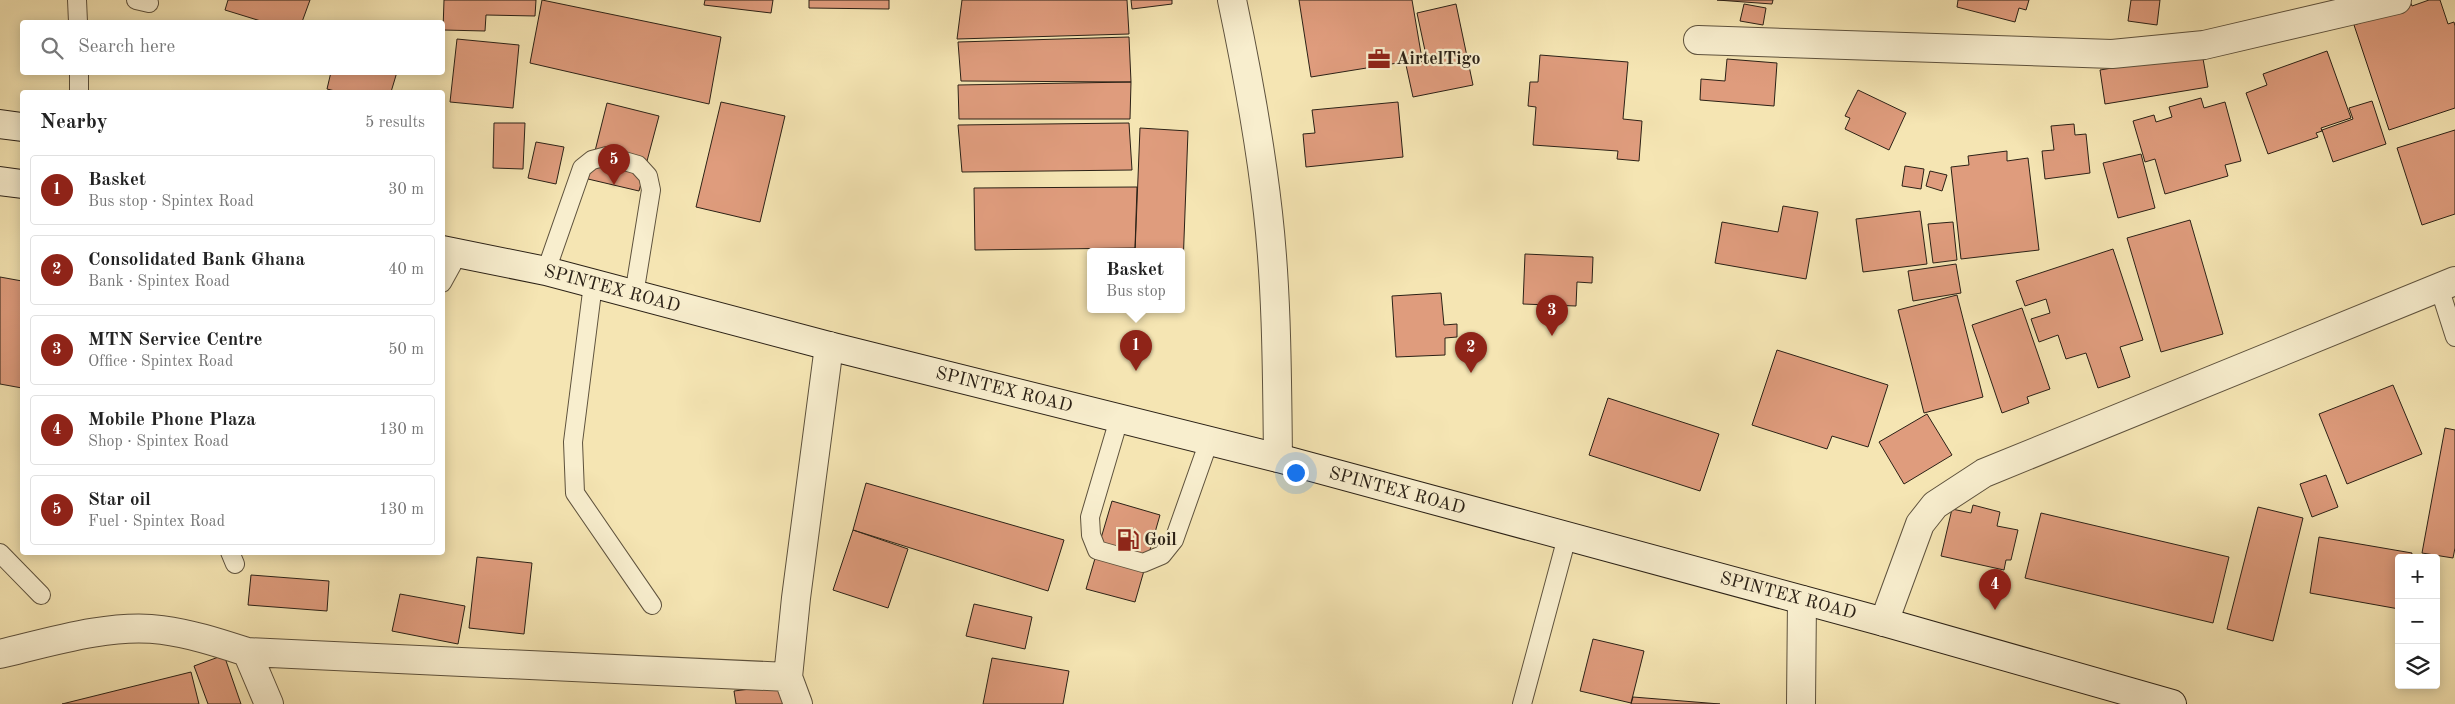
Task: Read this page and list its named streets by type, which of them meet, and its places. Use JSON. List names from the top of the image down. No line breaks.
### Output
{"streets":{"street":["SPINTEX ROAD"]},"places":{"office":["AirtelTigo"],"fuel station":["Goil"]},"page":{"search":"Search here","heading":["Nearby","5 results"],"pins":["5","3","1","2","4"],"list":[{"mark":"1","name":"Basket","note":"Bus stop · Spintex Road","value":"30 m"},{"mark":"2","name":"Consolidated Bank Ghana","note":"Bank · Spintex Road","value":"40 m"},{"mark":"3","name":"MTN Service Centre","note":"Office · Spintex Road","value":"50 m"},{"mark":"4","name":"Mobile Phone Plaza","note":"Shop · Spintex Road","value":"130 m"},{"mark":"5","name":"Star oil","note":"Fuel · Spintex Road","value":"130 m"}],"popup":["Basket","Bus stop"],"map_buttons":["+","−"]}}
